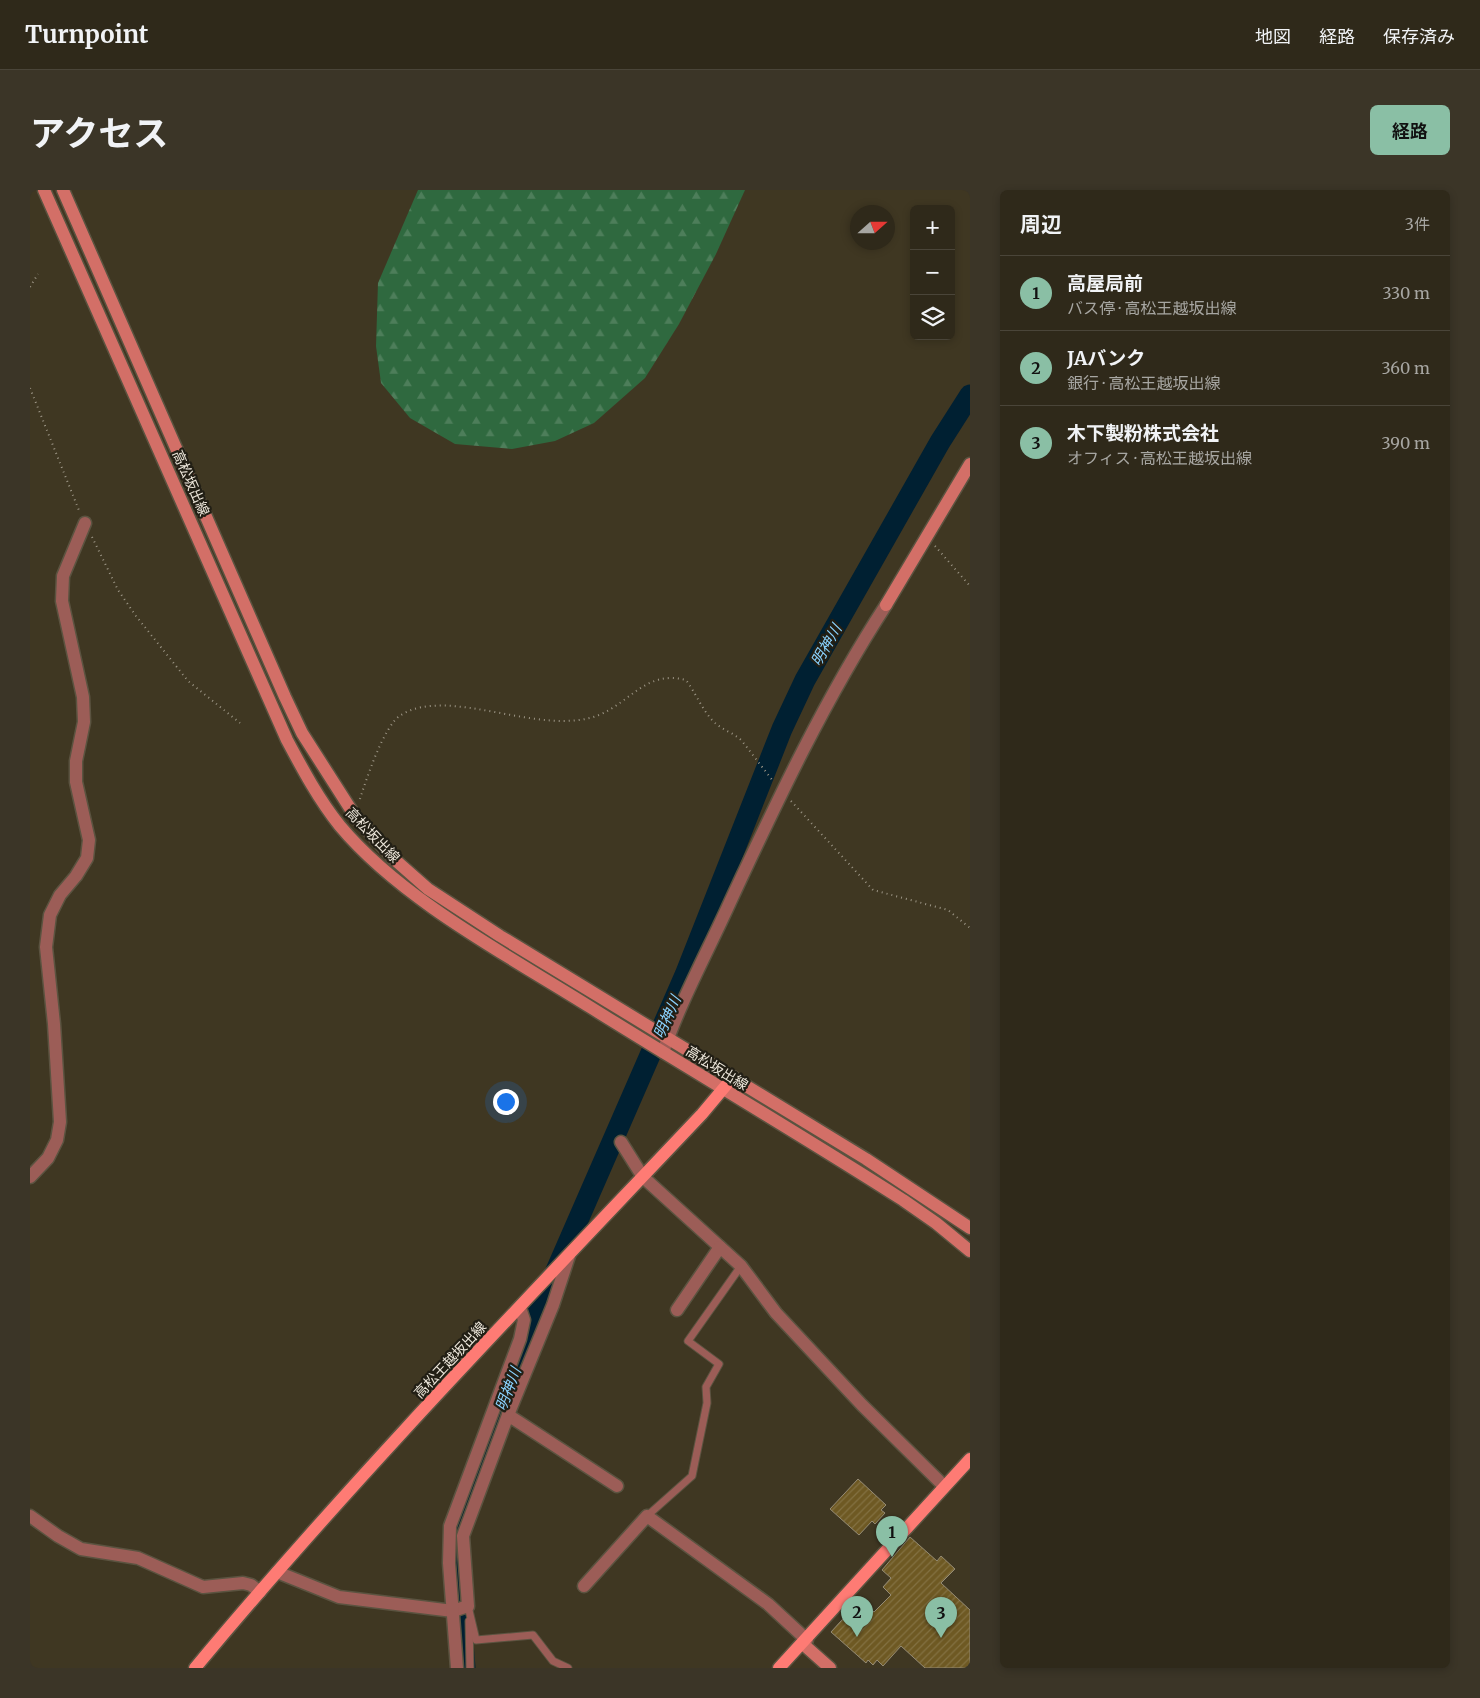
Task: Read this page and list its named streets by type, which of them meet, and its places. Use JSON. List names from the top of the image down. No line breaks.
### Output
{"streets":{"main road":["高松坂出線","高松王越坂出線"]},"crossings":[["高松坂出線","高松王越坂出線"]],"water":["明神川"],"north":"right","page":{"header":"Turnpoint","nav":["地図","経路","保存済み"],"title":"アクセス","buttons":"経路","heading":["周辺","3件"],"map_buttons":["+","−"],"list":[{"mark":"1","name":"高屋局前","note":"バス停 · 高松王越坂出線","value":"330 m"},{"mark":"2","name":"JAバンク","note":"銀行 · 高松王越坂出線","value":"360 m"},{"mark":"3","name":"木下製粉株式会社","note":"オフィス · 高松王越坂出線","value":"390 m"}],"pins":["1","2","3"]}}
